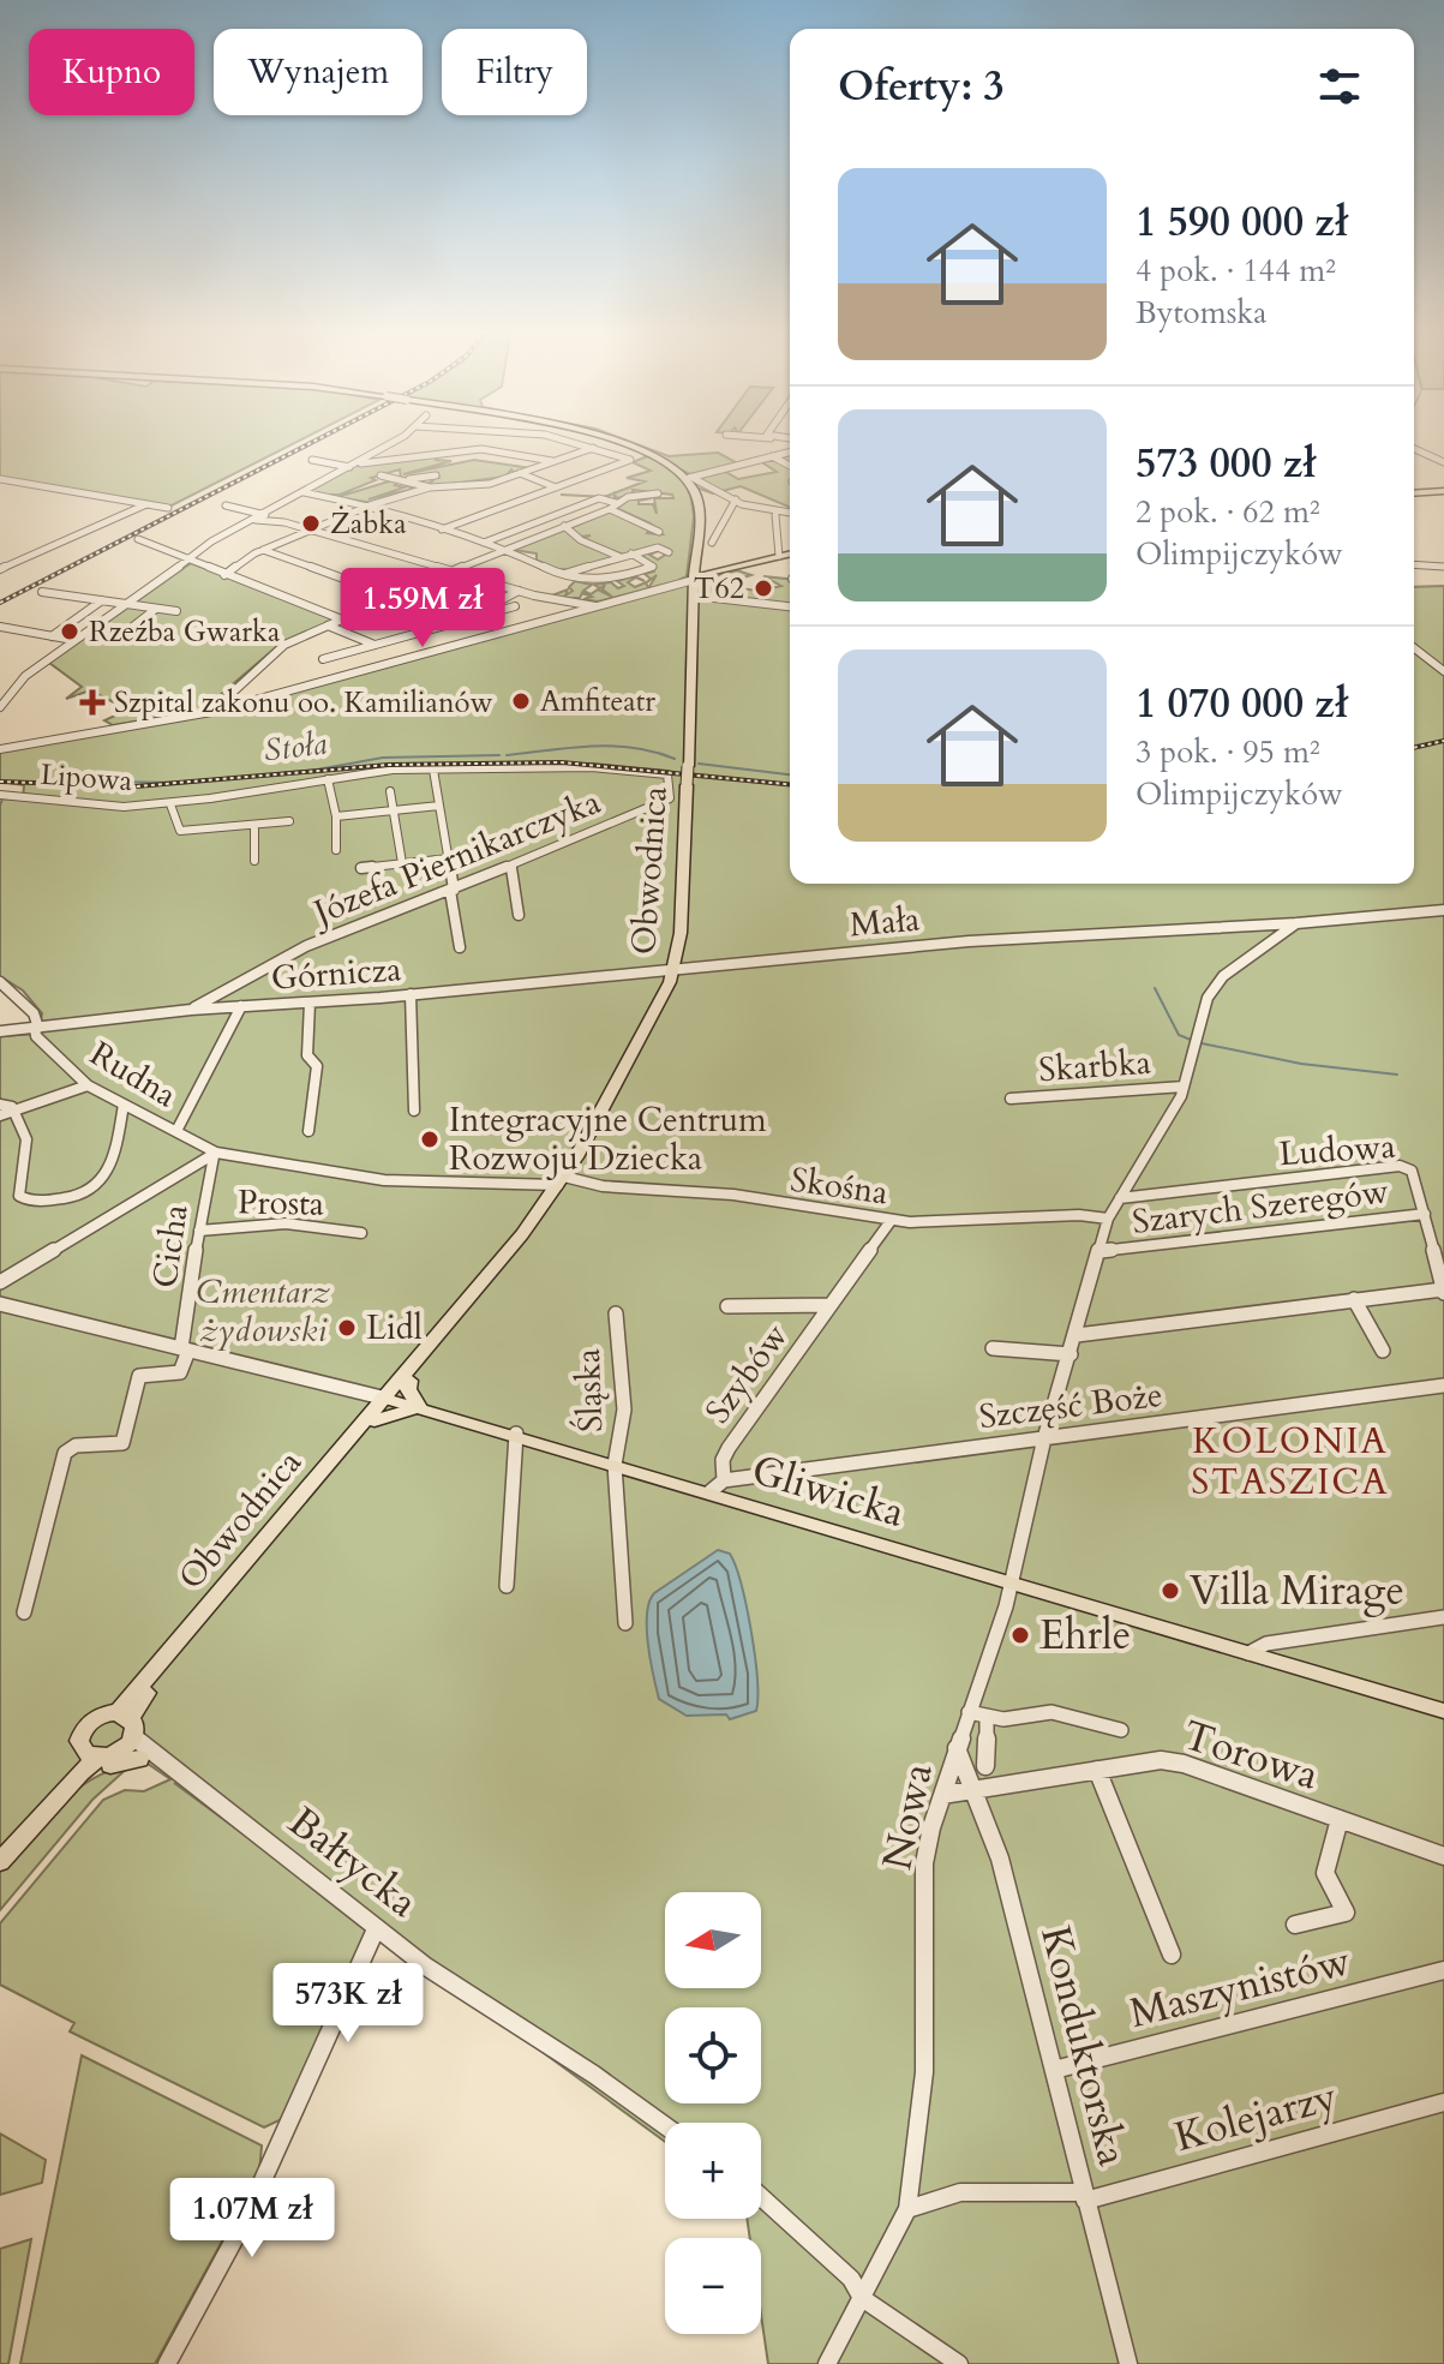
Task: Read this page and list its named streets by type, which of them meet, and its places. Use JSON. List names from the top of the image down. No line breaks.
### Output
{"streets":{"highway":["Obwodnica"],"main road":["Gliwicka"],"street":["Lipowa","Józefa Piernikarczyka","Mała","Górnicza","Skarbka","Rudna","Ludowa","Skośna","Prosta","Szarych Szeregów","Cicha","Szybów","Śląska","Szczęść Boże","Torowa","Nowa","Bałtycka","Maszynistów","Konduktorska","Kolejarzy"]},"crossings":[["Lipowa","Józefa Piernikarczyka"],["Józefa Piernikarczyka","Górnicza"],["Obwodnica","Mała"],["Obwodnica","Górnicza"],["Obwodnica","Skośna"],["Obwodnica","Gliwicka"],["Obwodnica","Bałtycka"],["Mała","Górnicza"],["Mała","Skarbka"],["Górnicza","Rudna"],["Skarbka","Ludowa"],["Skarbka","Nowa"],["Rudna","Skośna"],["Rudna","Cicha"],["Ludowa","Szarych Szeregów"],["Ludowa","Nowa"],["Skośna","Cicha"],["Skośna","Szybów"],["Skośna","Nowa"],["Prosta","Cicha"],["Szarych Szeregów","Nowa"],["Cicha","Gliwicka"],["Szybów","Szczęść Boże"],["Śląska","Gliwicka"],["Szczęść Boże","Nowa"],["Gliwicka","Nowa"],["Torowa","Nowa"],["Torowa","Konduktorska"],["Nowa","Konduktorska"],["Nowa","Kolejarzy"],["Maszynistów","Konduktorska"],["Konduktorska","Kolejarzy"]],"districts":["KOLONIA STASZICA"],"water":["Stoła"],"parks":["Cmentarz żydowski"],"places":{"other":["Żabka","T62","Rzeźba Gwarka","Amfiteatr","Integracyjne Centrum Rozwoju Dziecka","Lidl","Villa Mirage","Ehrle"],"health":["Szpital zakonu oo. Kamilianów"]},"north":"left","page":{"chip":["Kupno","Wynajem","Filtry"],"heading":"Oferty: 3","list":[{"name":"1 590 000 zł","note":"4 pok. · 144 m² · Bytomska"},{"name":"573 000 zł","note":"2 pok. · 62 m² · Olimpijczyków"},{"name":"1 070 000 zł","note":"3 pok. · 95 m² · Olimpijczyków"}],"price":["1.59M zł","573K zł","1.07M zł"],"map_buttons":["+","−"]}}
